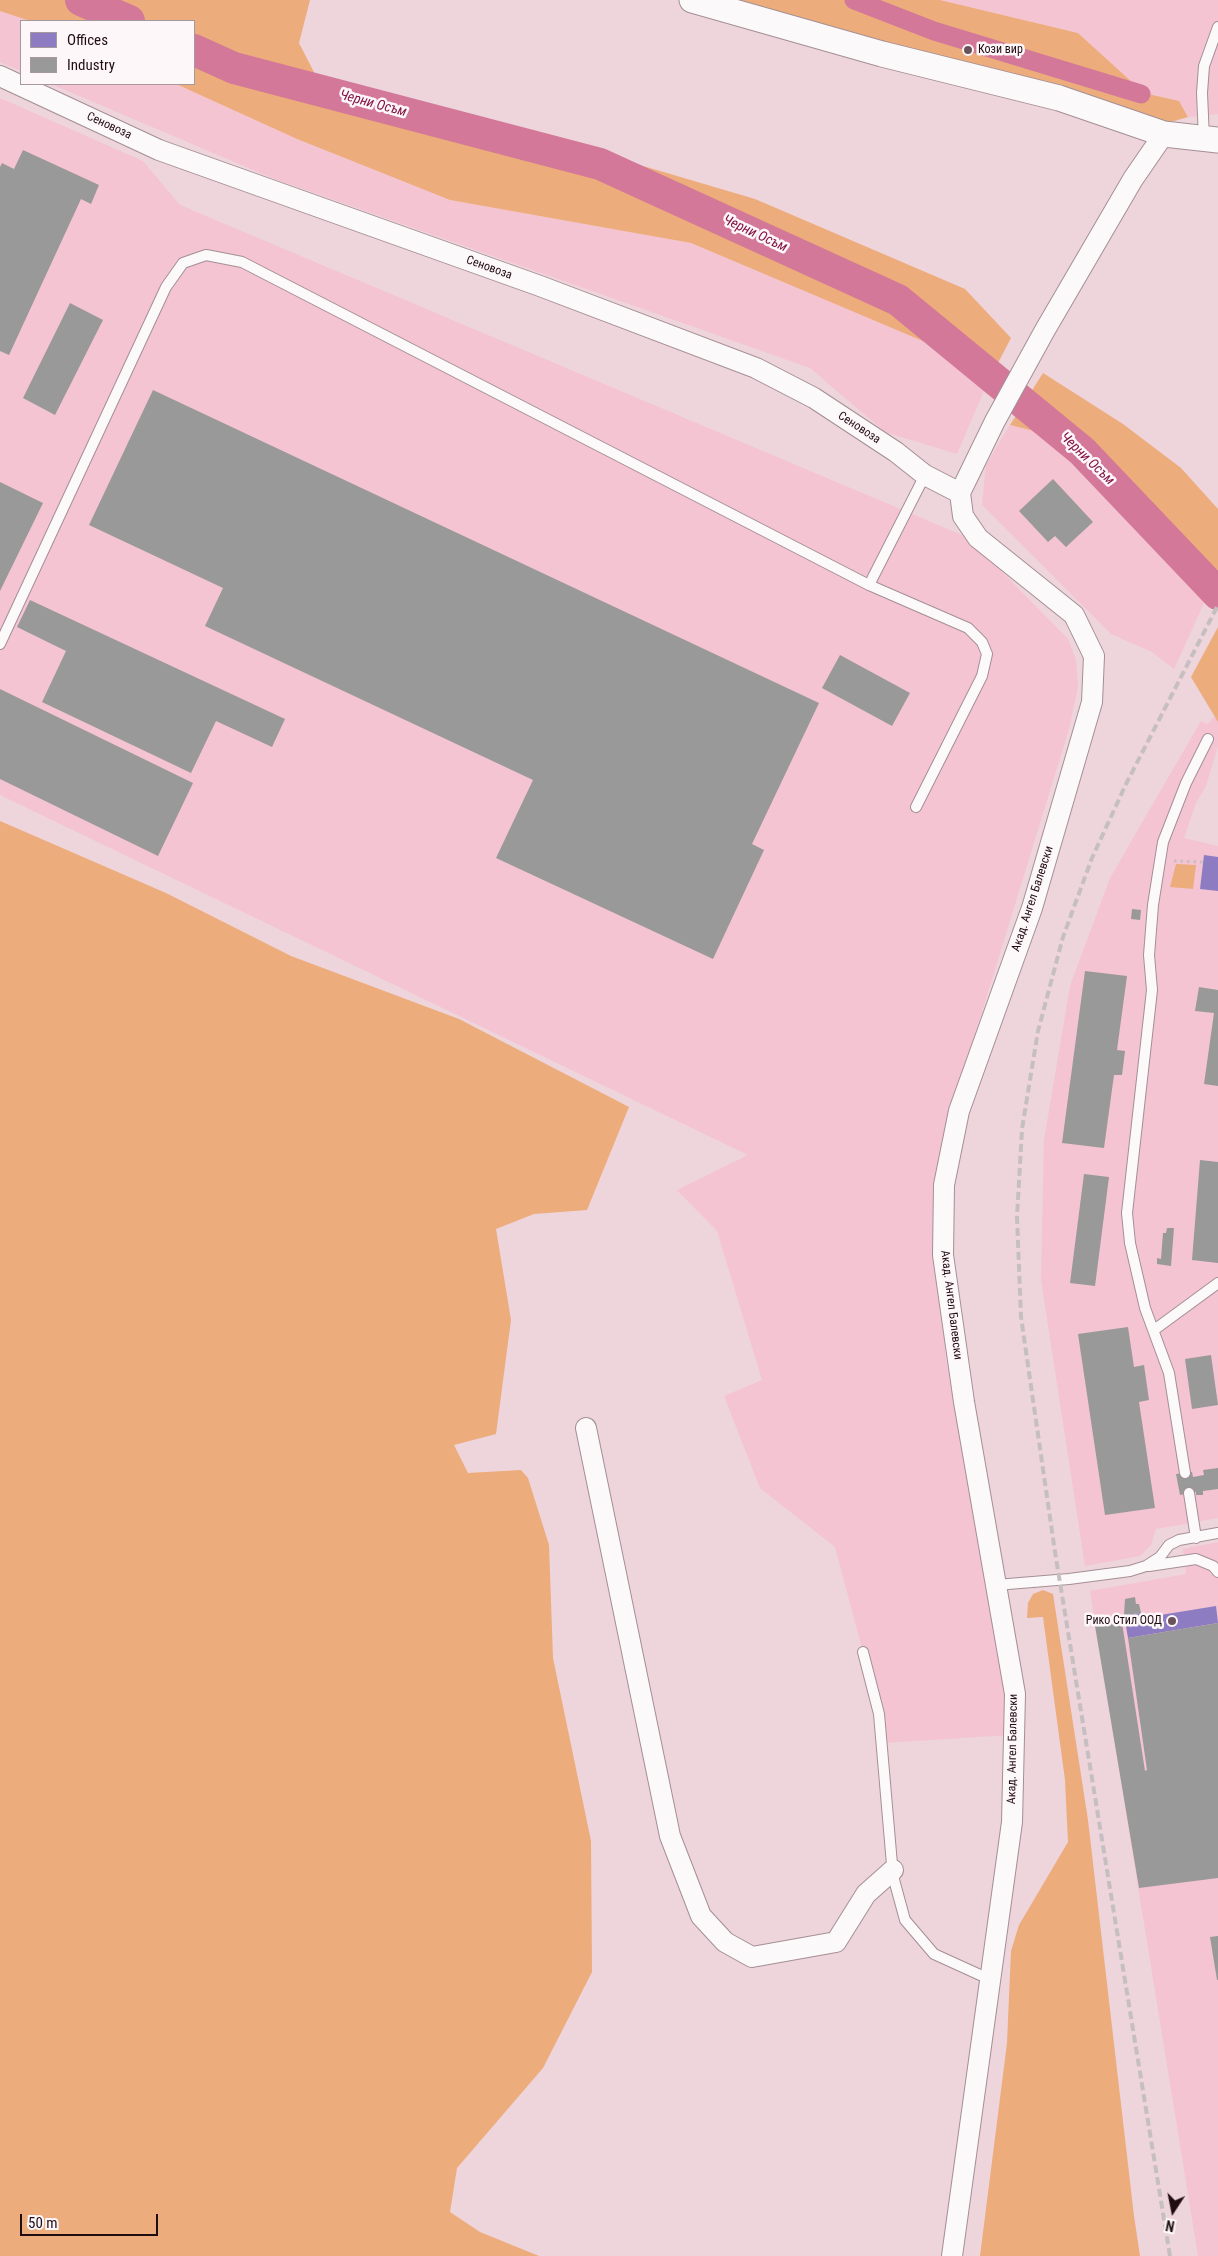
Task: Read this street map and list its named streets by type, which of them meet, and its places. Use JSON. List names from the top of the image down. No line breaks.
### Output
{"streets":{"street":["Сеновоза","Акад. Ангел Балевски"]},"crossings":[["Сеновоза","Акад. Ангел Балевски"]],"water":["Черни Осъм"],"places":["Кози вир","Рико Стил ООД"],"legend":["Offices","Industry"],"scale_bar":"50 m","north":"bottom"}
